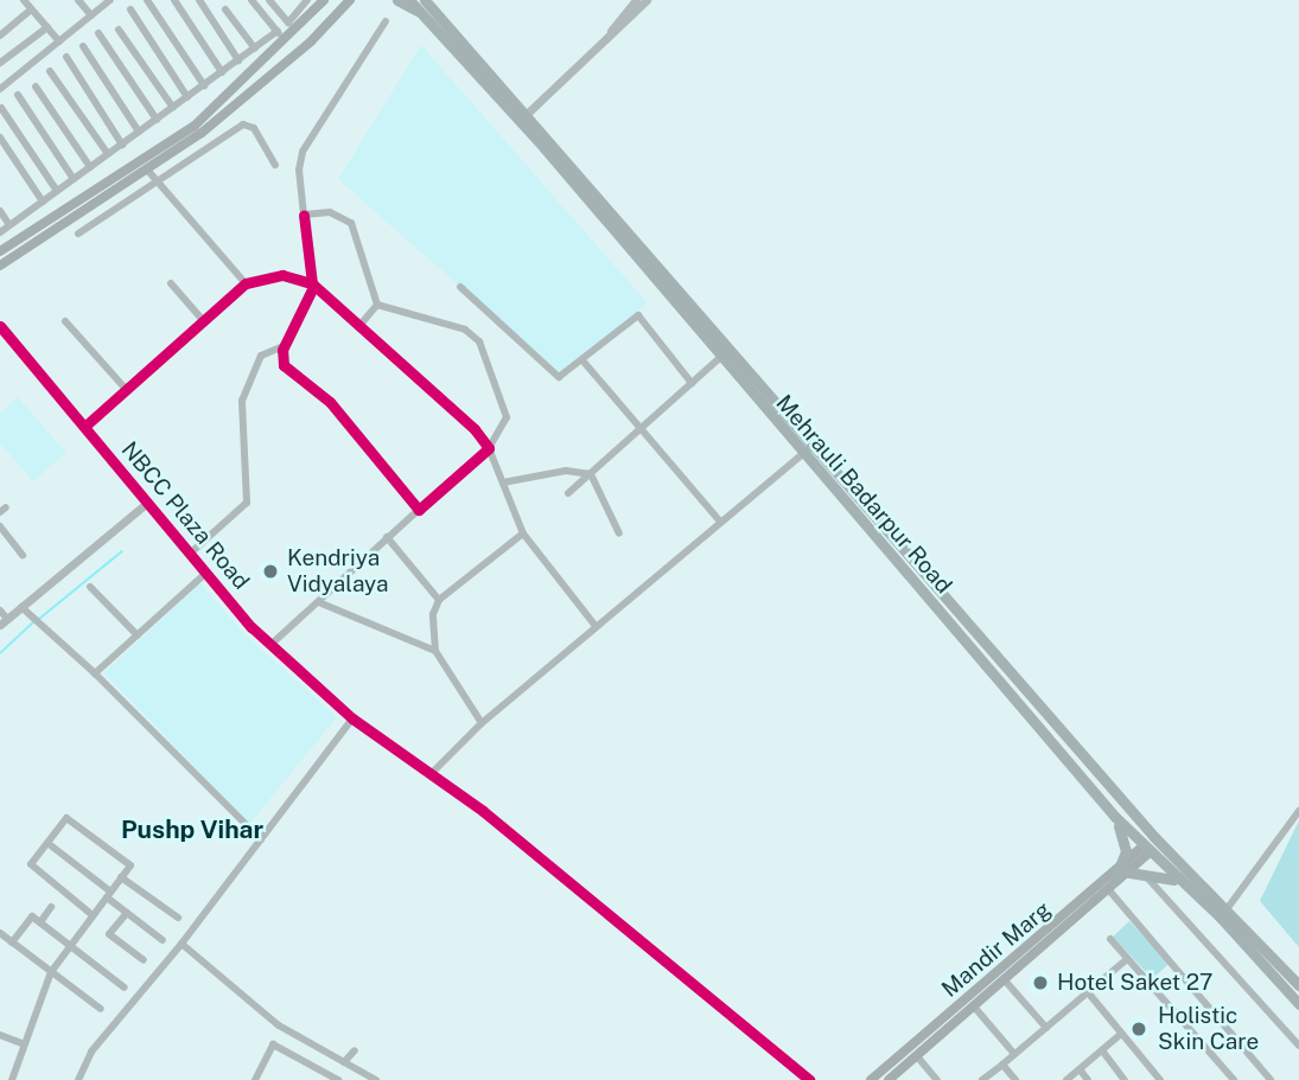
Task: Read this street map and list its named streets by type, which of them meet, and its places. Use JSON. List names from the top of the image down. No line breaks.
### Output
{"streets":{"main road":["Mehrauli Badarpur Road","Mandir Marg"],"street":["NBCC Plaza Road"]},"crossings":[["Mehrauli Badarpur Road","Mandir Marg"]],"districts":["Pushp Vihar"],"places":["Kendriya Vidyalaya","Hotel Saket 27","Holistic Skin Care"]}
